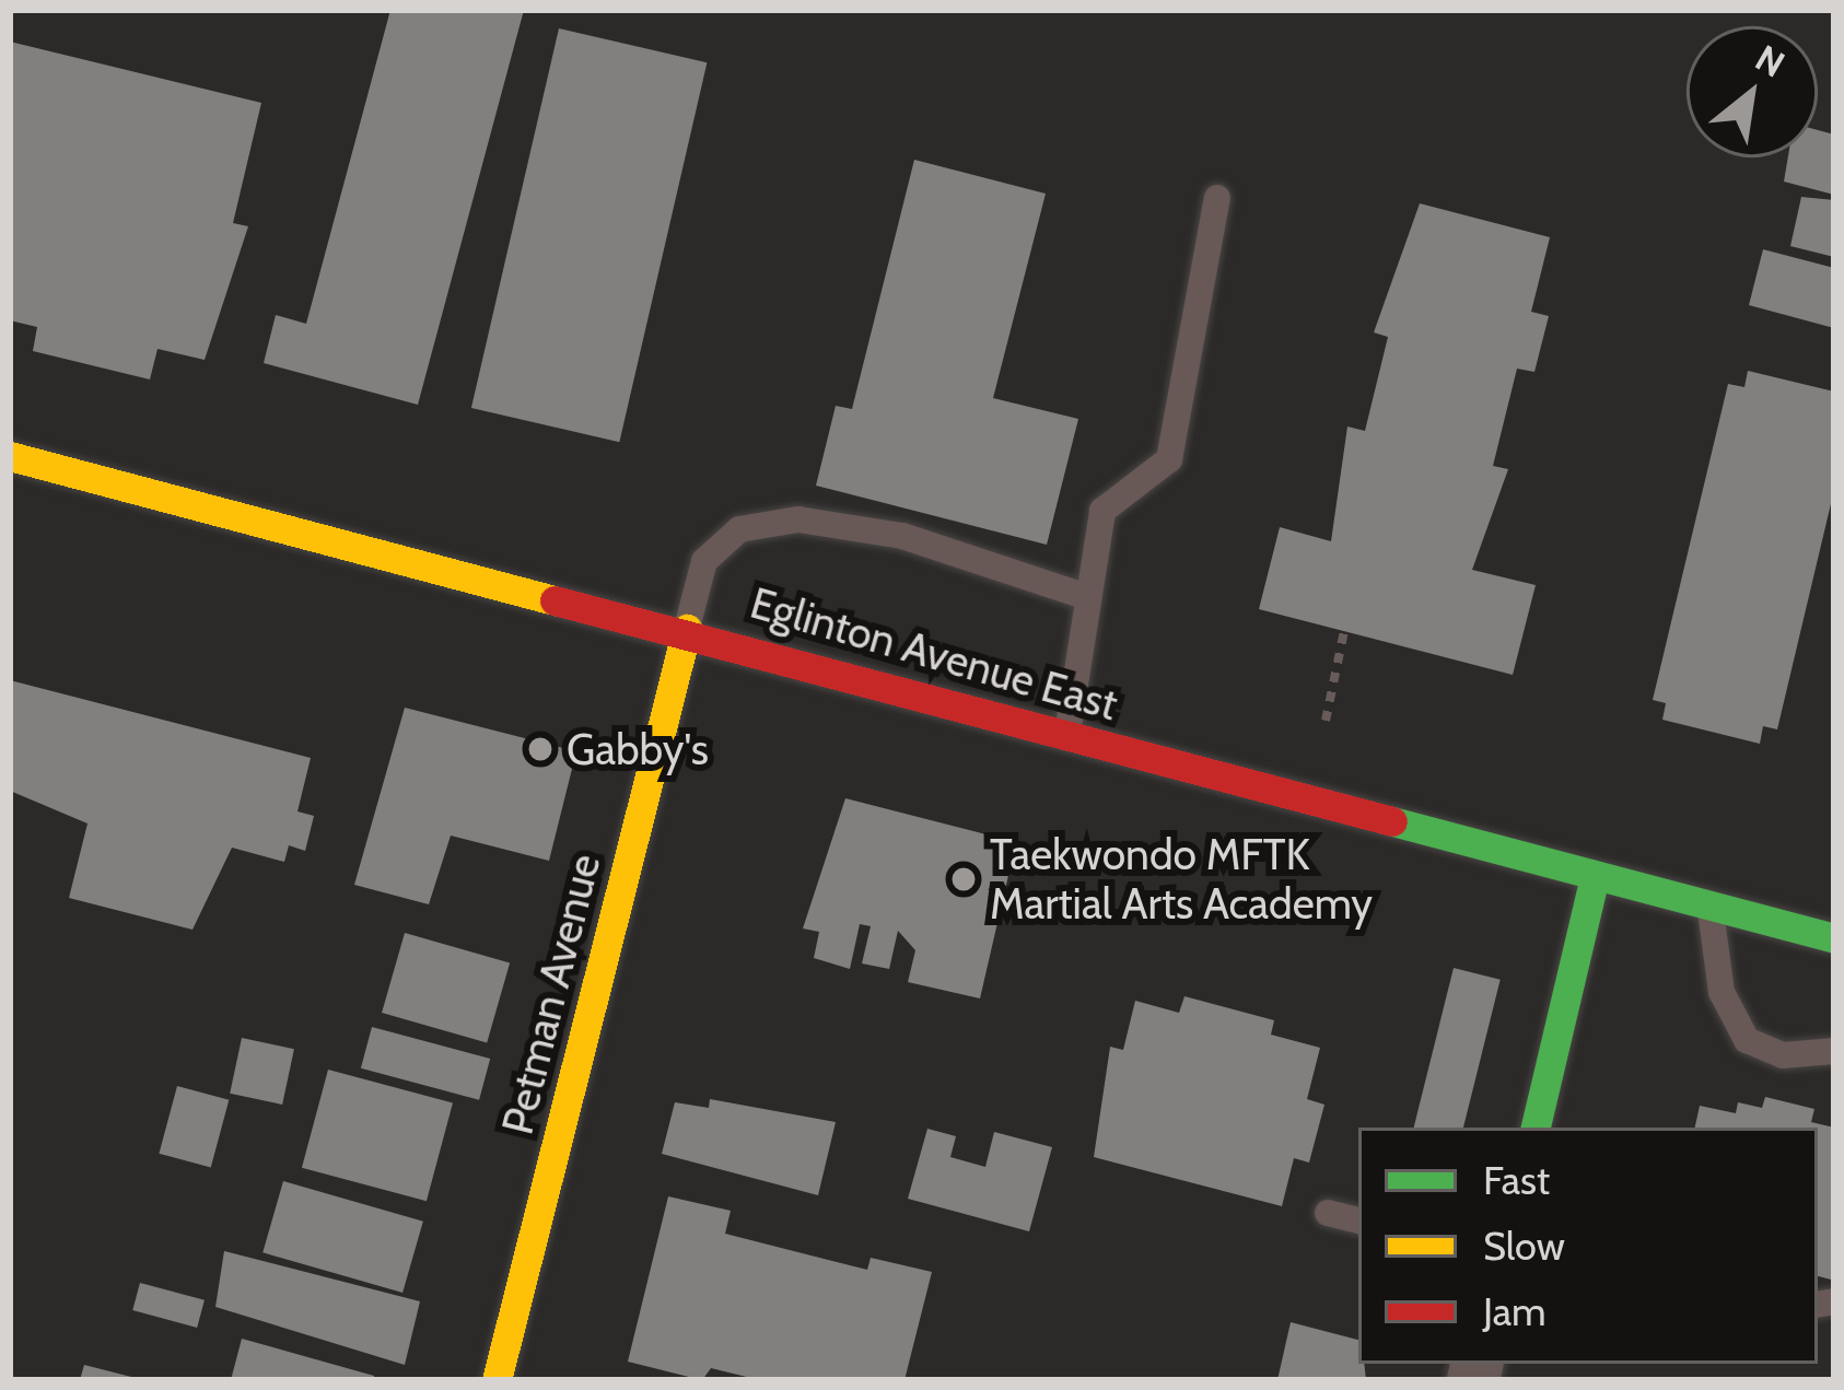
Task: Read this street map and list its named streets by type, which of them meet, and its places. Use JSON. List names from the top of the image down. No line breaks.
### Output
{"streets":{"main road":["Eglinton Avenue East","Petman Avenue"]},"crossings":[["Eglinton Avenue East","Petman Avenue"]],"places":["Gabby's","Taekwondo MFTK Martial Arts Academy"],"legend":["Fast","Slow","Jam"],"north":"top right"}
